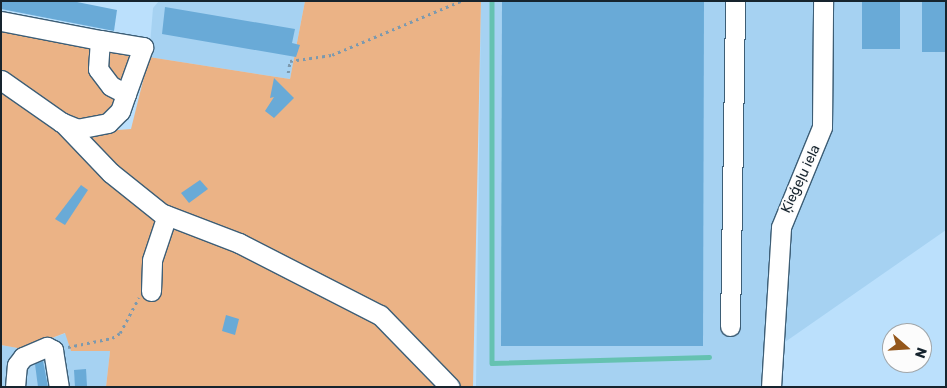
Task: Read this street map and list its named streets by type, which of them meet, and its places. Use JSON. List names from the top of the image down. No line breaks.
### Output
{"streets":{"street":["Ķieģeļu iela"]},"north":"right"}
